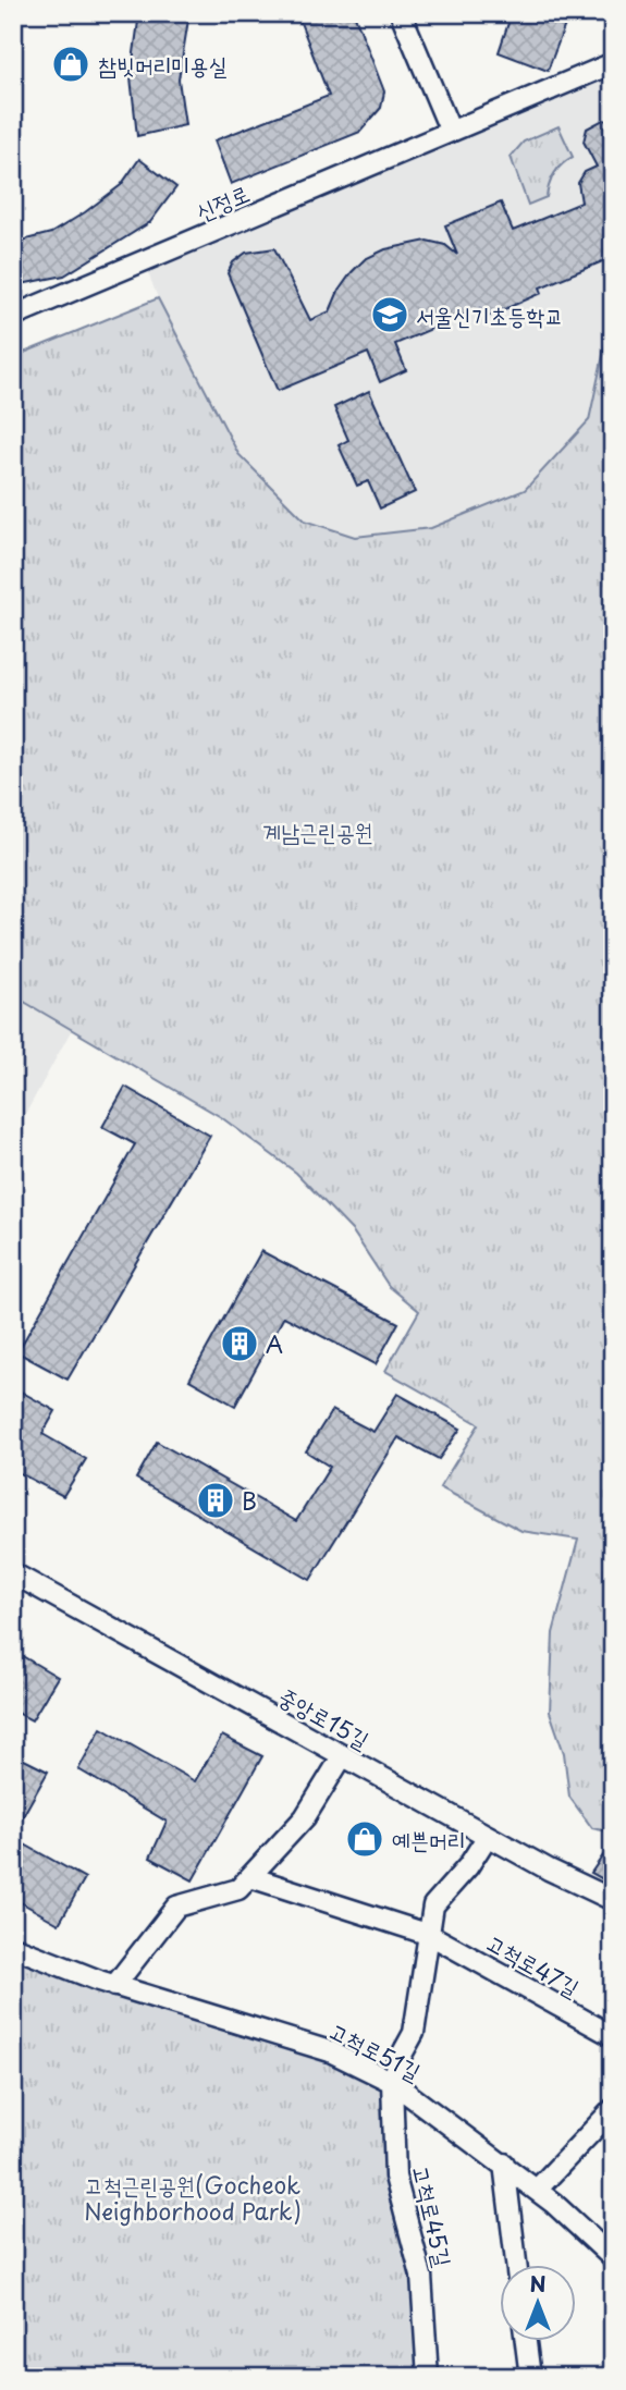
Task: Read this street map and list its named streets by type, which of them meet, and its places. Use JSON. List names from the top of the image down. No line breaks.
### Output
{"streets":{"street":["신정로","중앙로15길","고척로47길","고척로51길","고척로45길"]},"crossings":[["중앙로15길","고척로45길"],["고척로47길","고척로45길"],["고척로51길","고척로45길"]],"parks":["계남근린공원","고척근린공원(Gocheok Neighborhood Park)"],"places":{"shop":["참빗머리미용실","예쁜머리"],"school or university":["서울신기초등학교"],"building":["A","B"]},"north":"top"}
